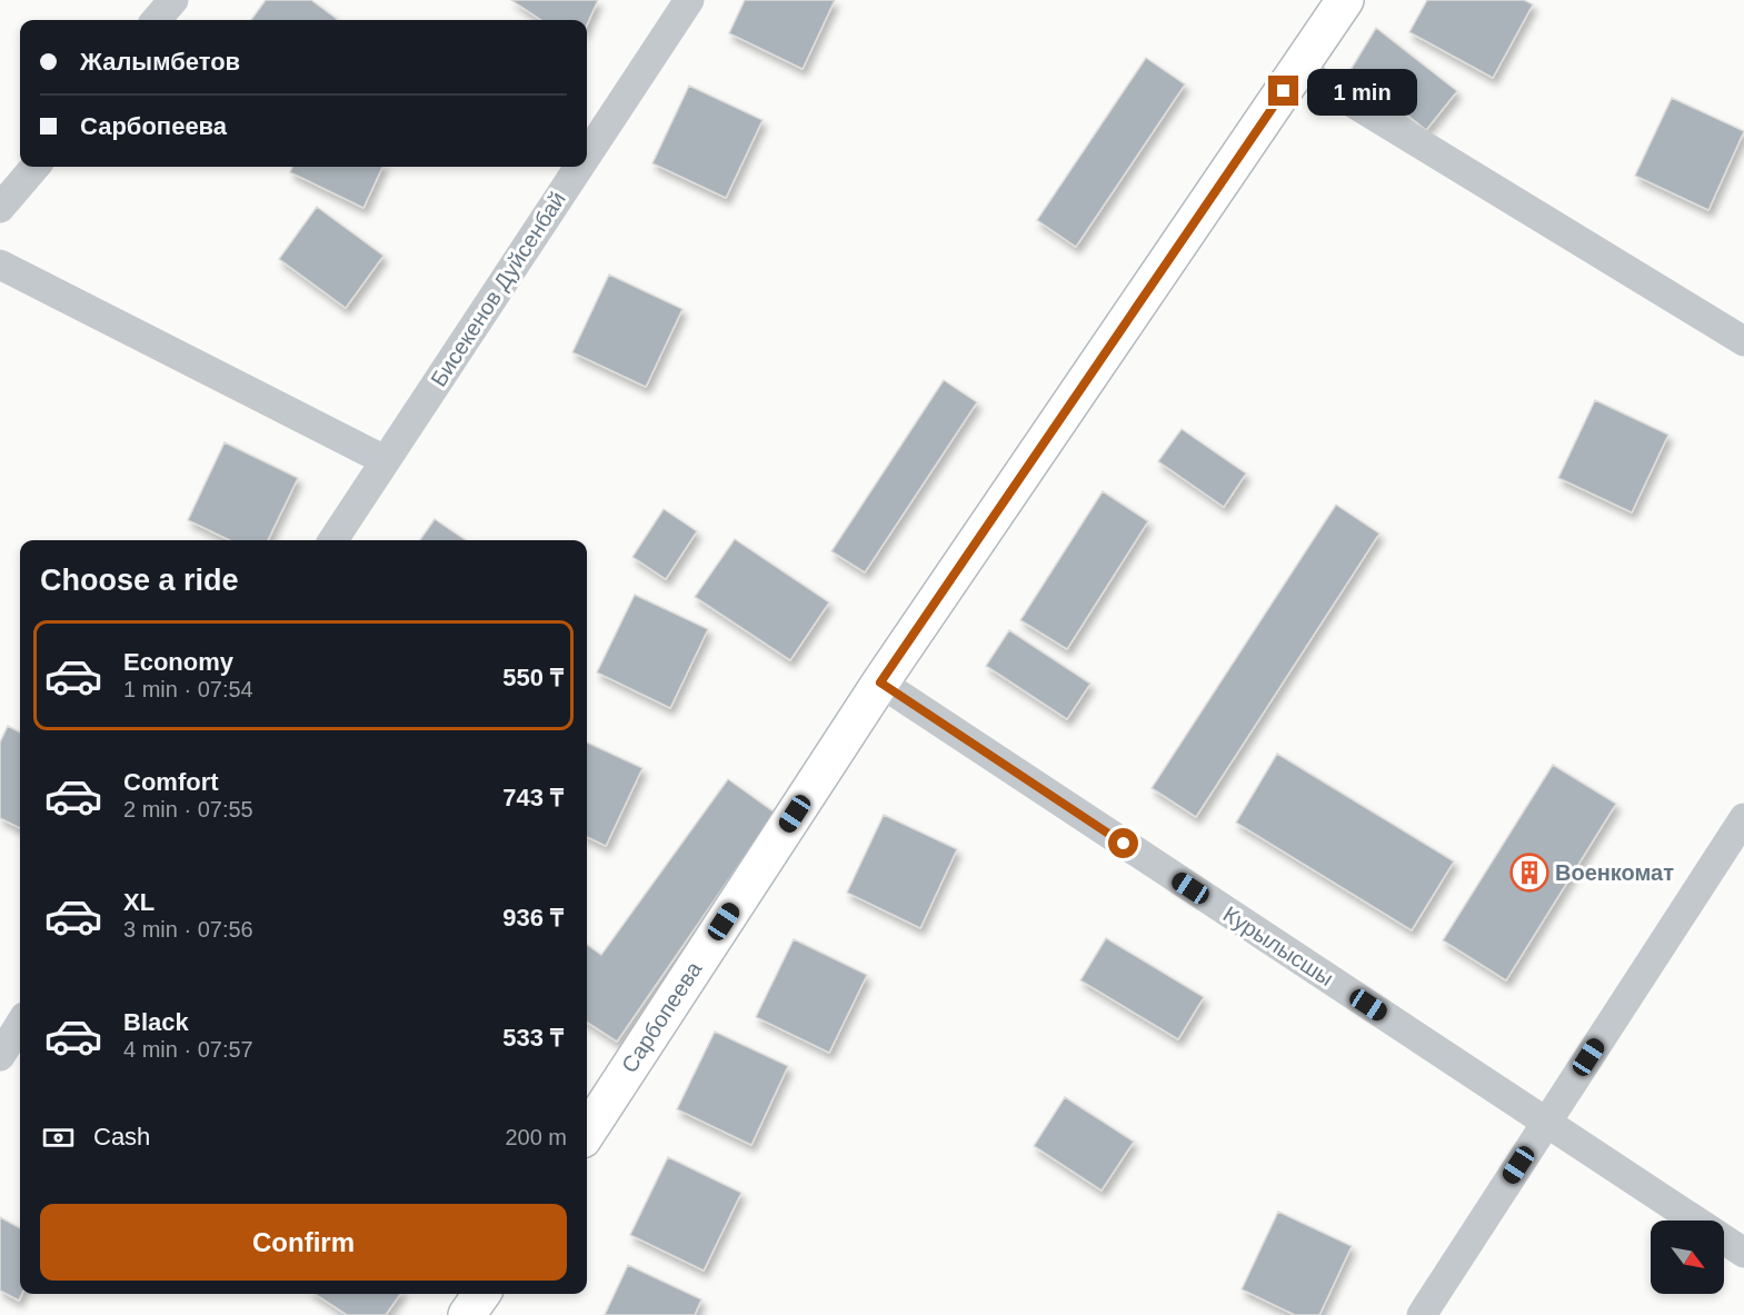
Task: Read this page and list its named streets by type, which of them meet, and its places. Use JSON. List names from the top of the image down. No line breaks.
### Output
{"streets":{"street":["Бисекенов Дуйсенбай","Курылысшы","Сарбопеева"]},"crossings":[["Курылысшы","Сарбопеева"]],"places":{"building":["Военкомат"]},"north":"bottom right","page":{"banner":["Жалымбетов","Сарбопеева"],"bubble":"1 min","heading":"Choose a ride","list":[{"name":"Economy","note":"1 min · 07:54","value":"550 ₸"},{"name":"Comfort","note":"2 min · 07:55","value":"743 ₸"},{"name":"XL","note":"3 min · 07:56","value":"936 ₸"},{"name":"Black","note":"4 min · 07:57","value":"533 ₸"}],"pay":["Cash","200 m"],"buttons":"Confirm"}}
